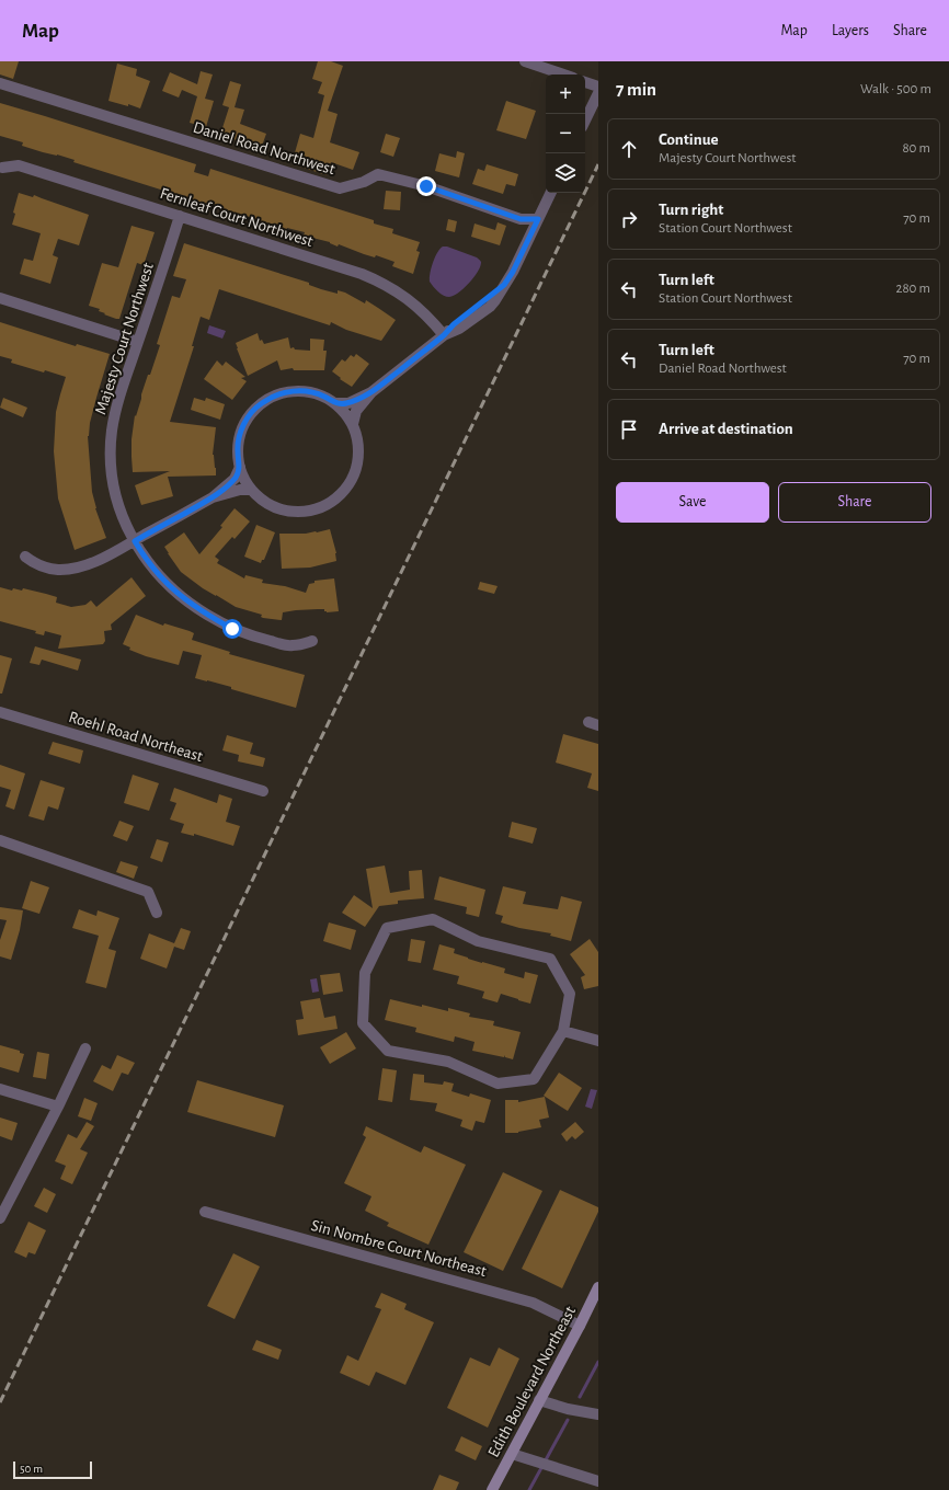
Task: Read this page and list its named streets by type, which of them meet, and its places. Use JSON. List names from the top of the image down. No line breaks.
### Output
{"streets":{"street":["Daniel Road Northwest","Fernleaf Court Northwest","Majesty Court Northwest","Roehl Road Northeast","Sin Nombre Court Northeast","Edith Boulevard Northeast"]},"crossings":[["Fernleaf Court Northwest","Majesty Court Northwest"],["Sin Nombre Court Northeast","Edith Boulevard Northeast"]],"scale_bar":"50 m","page":{"header":"Map","nav":["Map","Layers","Share"],"heading":["7 min","Walk · 500 m"],"map_buttons":["+","−"],"list":[["Continue","Majesty Court Northwest","80 m"],["Turn right","Station Court Northwest","70 m"],["Turn left","Station Court Northwest","280 m"],["Turn left","Daniel Road Northwest","70 m"],"Arrive at destination"],"buttons":["Save","Share"],"scale":"50 m"}}
